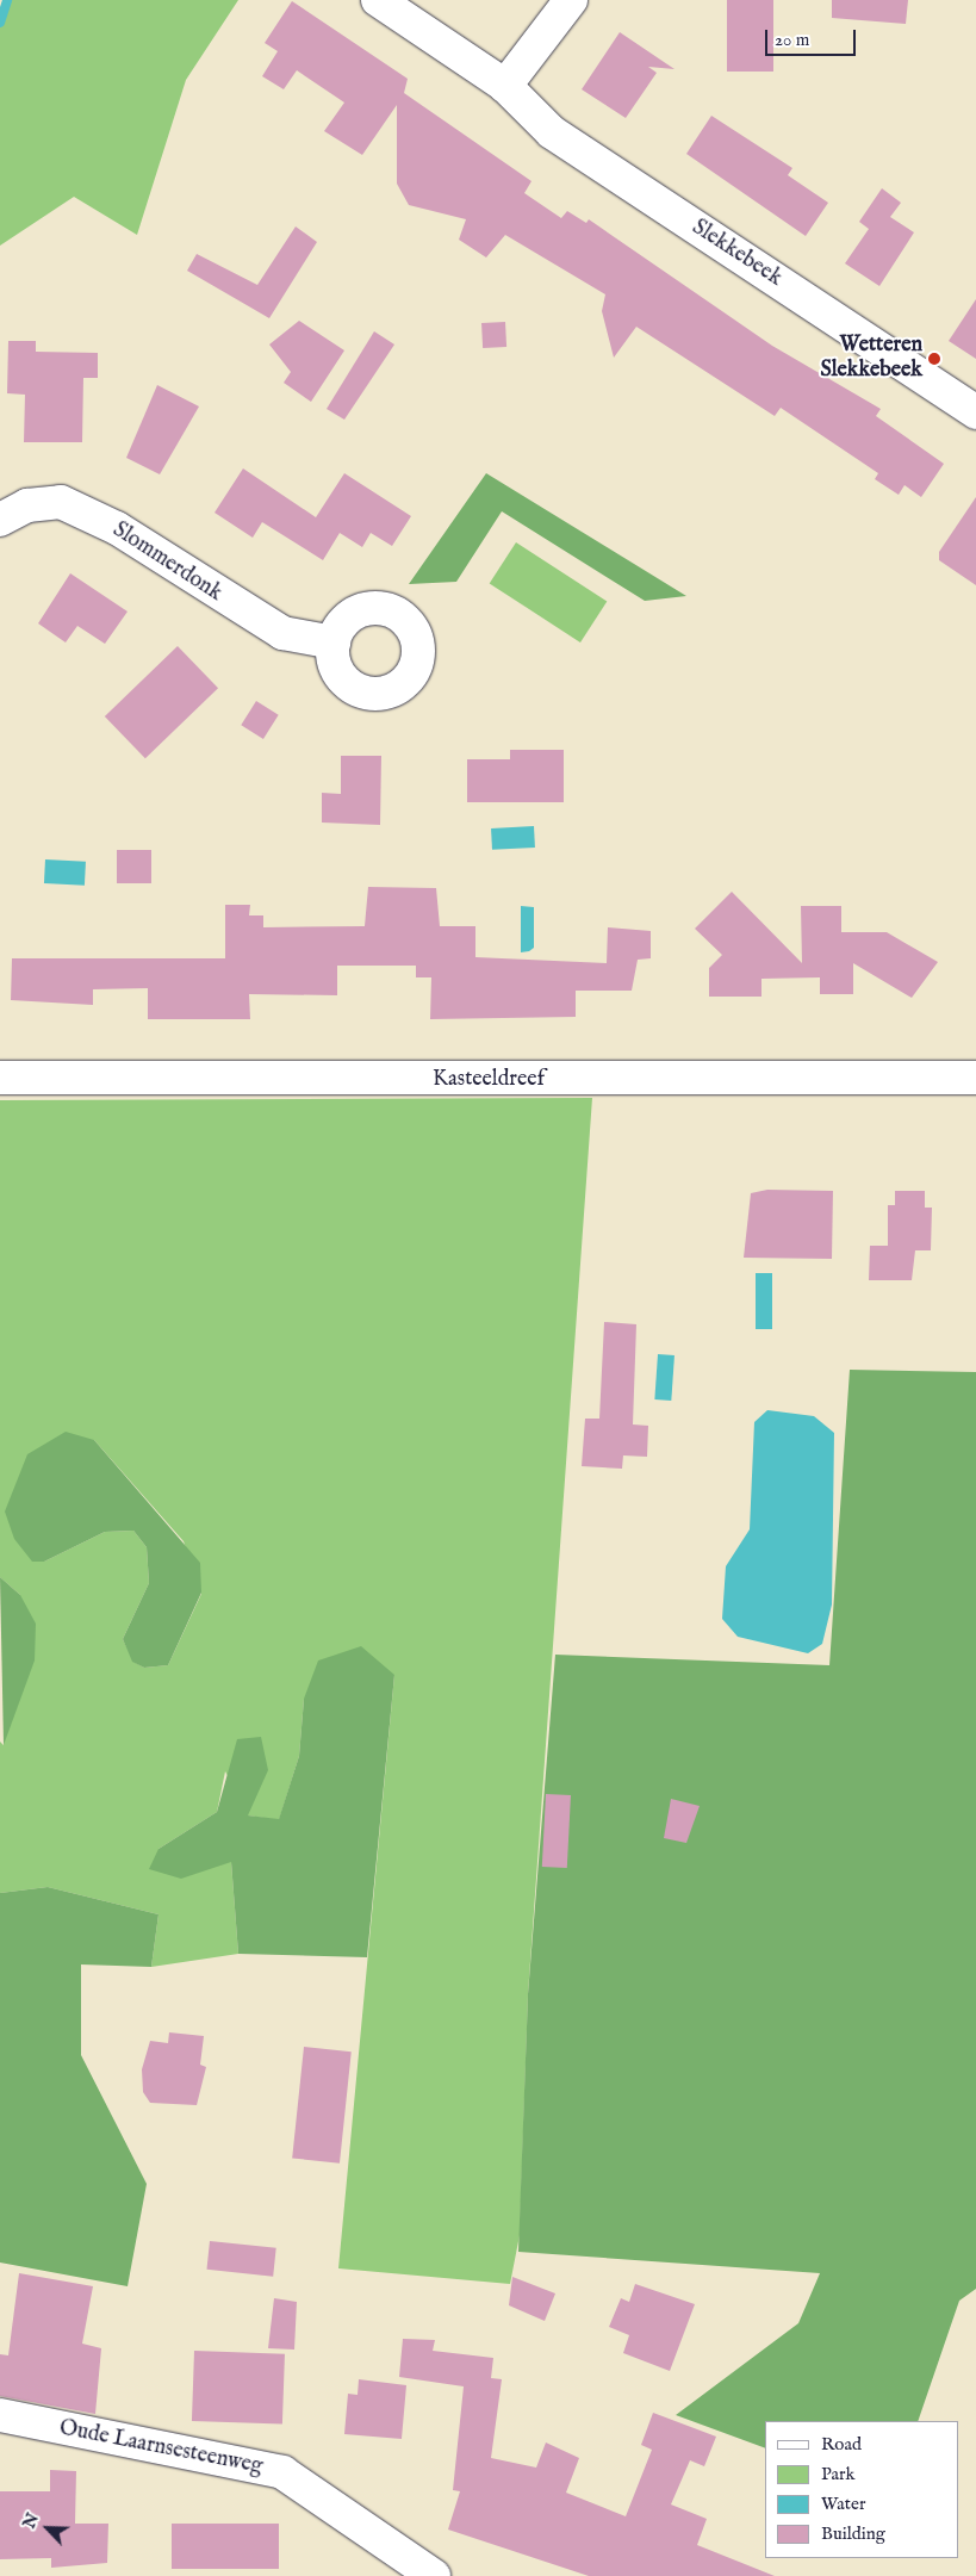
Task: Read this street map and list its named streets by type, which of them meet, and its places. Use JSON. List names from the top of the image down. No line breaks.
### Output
{"streets":{"street":["Slekkebeek","Slommerdonk","Kasteeldreef","Oude Laarnsesteenweg"]},"places":["Wetteren Slekkebeek"],"legend":["Road","Park","Water","Building"],"scale_bar":"20 m","north":"top left"}
